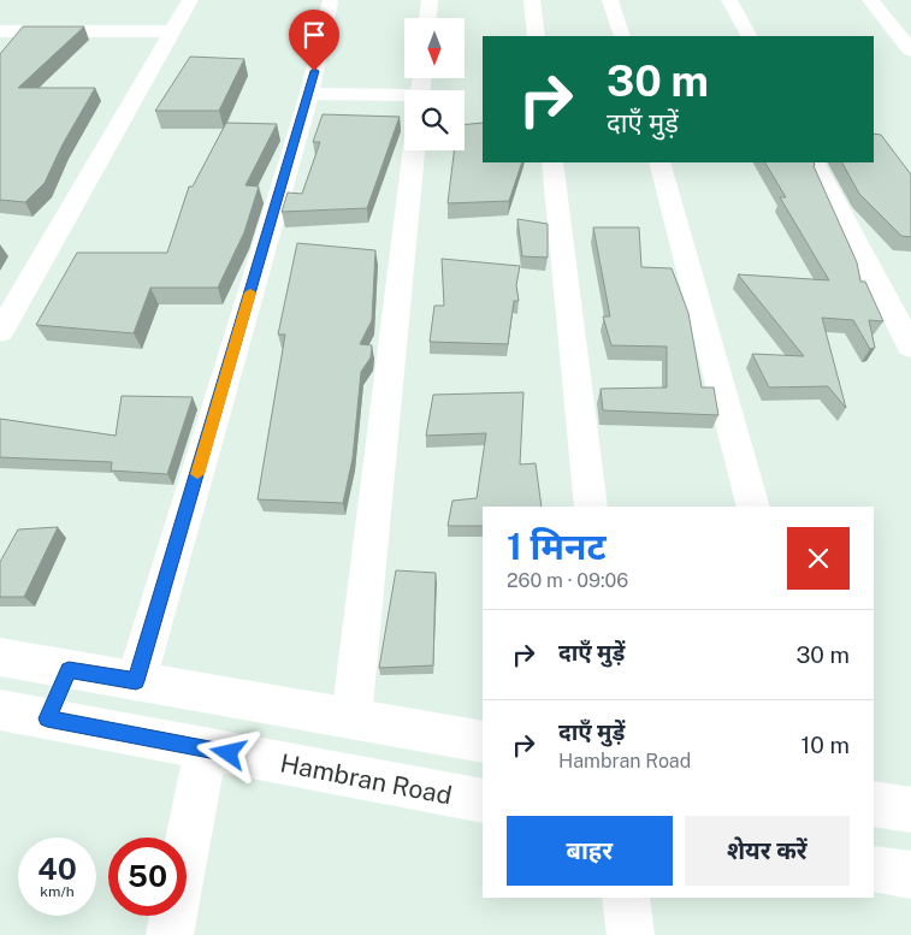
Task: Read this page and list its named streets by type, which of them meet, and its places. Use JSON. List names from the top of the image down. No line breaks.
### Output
{"streets":{"street":["Hambran Road"]},"north":"bottom","page":{"turn":["30 m","दाएँ मुड़ें"],"heading":["1 मिनट","260 m · 09:06"],"list":[{"name":"दाएँ मुड़ें","value":"30 m"},{"name":"दाएँ मुड़ें","note":"Hambran Road","value":"10 m"}],"buttons":["बाहर","शेयर करें"],"speed":"40 km/h","limit":"50"}}
